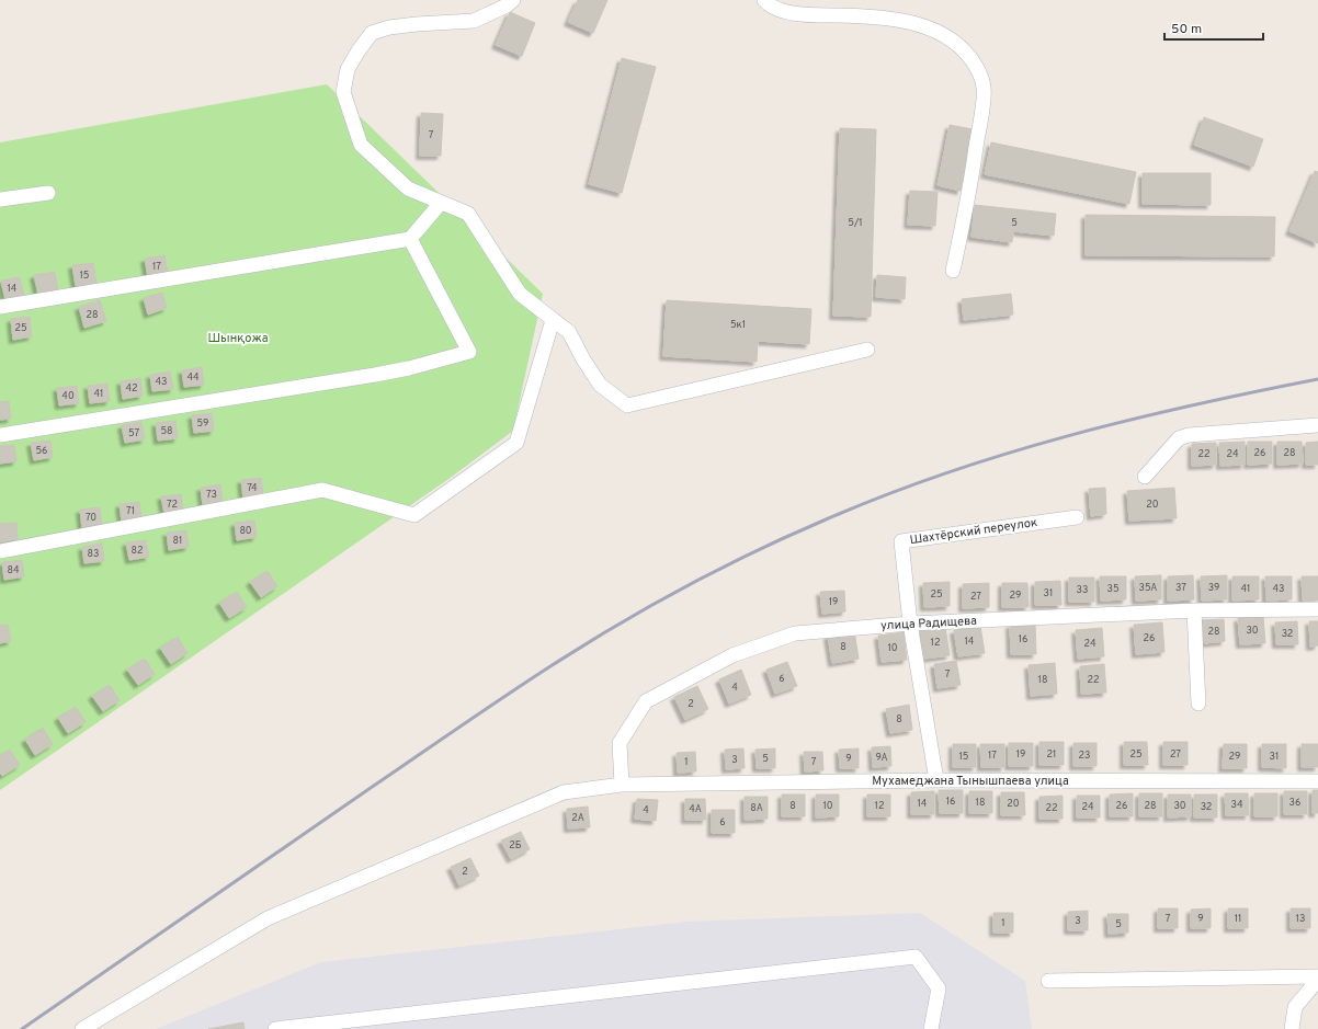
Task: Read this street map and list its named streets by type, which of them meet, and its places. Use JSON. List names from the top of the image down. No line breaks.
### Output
{"streets":{"street":["Шахтёрский переулок","улица Радищева","Мухамеджана Тынышпаева улица"]},"crossings":[["Шахтёрский переулок","улица Радищева"],["Шахтёрский переулок","Мухамеджана Тынышпаева улица"],["улица Радищева","Мухамеджана Тынышпаева улица"]],"parks":["Шынқожа"],"house_numbers":["7","5/1","5","17","15","14","28","5к1","25","44","43","42","41","40","59","58","57","56","26","28","22","24","74","73","72","20","71","70","80","81","82","83","84","35А","37","39","35","41","43","33","31","25","29","27","19","30","28","32","26","16","14","12","24","8","10","7","6","18","22","4","2","8","19","21","25","27","17","23","15","29","31","9А","5","9","3","1","7","16","18","36","14","20","34","8","10","12","26","28","30","24","32","8А","22","4А","4","2А","6","2Б","2","7","9","11","13","3","1","5"],"scale_bar":"50 m"}
